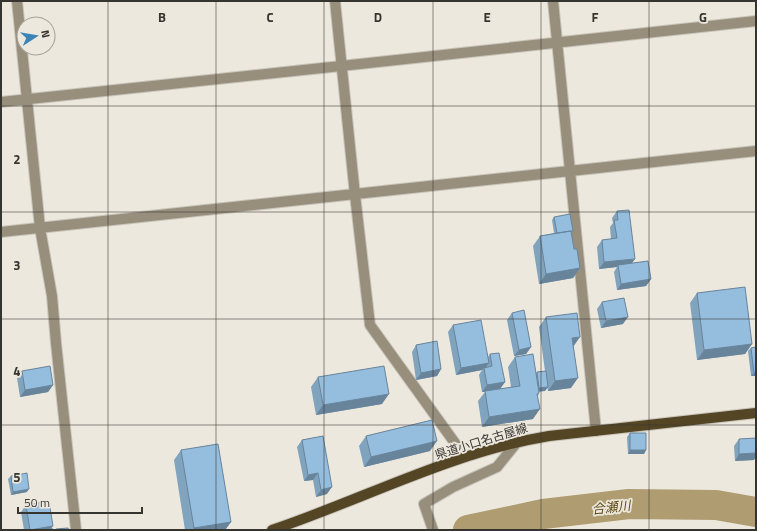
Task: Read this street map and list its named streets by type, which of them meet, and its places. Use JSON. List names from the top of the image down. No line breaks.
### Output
{"streets":{"main road":["県道小口名古屋線"]},"water":["合瀬川"],"scale_bar":"50 m","north":"right","grid":{"columns":["B","C","D","E","F","G"],"rows":["2","3","4","5"]}}
